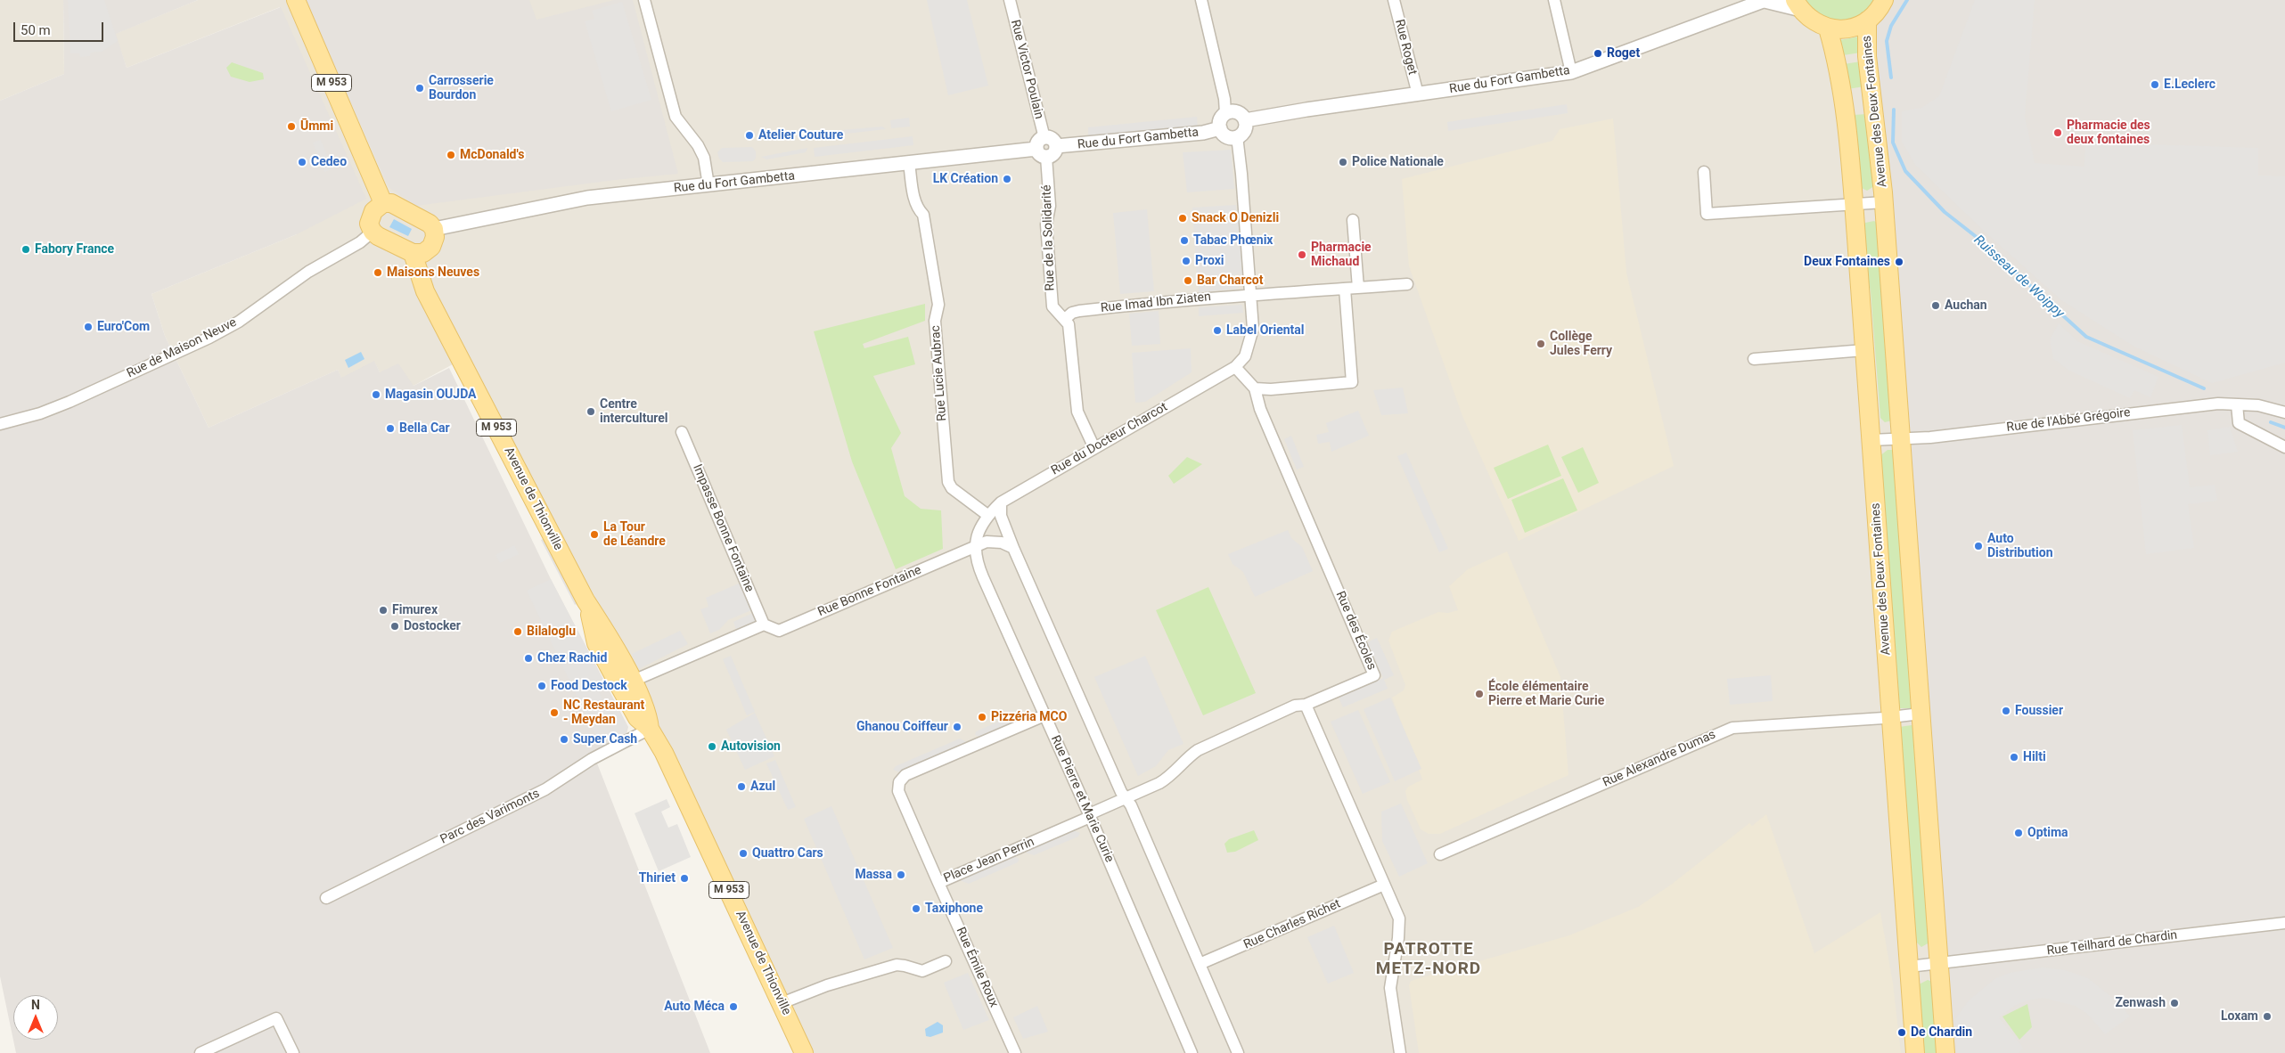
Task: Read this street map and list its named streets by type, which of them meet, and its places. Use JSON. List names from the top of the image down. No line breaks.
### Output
{"streets":{"main road":["M 953","Avenue des Deux Fontaines","Avenue de Thionville"],"street":["Rue Roget","Rue Victor Poulain","Rue du Fort Gambetta","Rue de la Solidarité","Rue Imad Ibn Ziaten","Rue de Maison Neuve","Rue Lucie Aubrac","Rue de l'Abbé Grégoire","Rue du Docteur Charcot","Impasse Bonne Fontaine","Rue Bonne Fontaine","Rue des Écoles","Rue Alexandre Dumas","Rue Pierre et Marie Curie","Parc des Varimonts","Place Jean Perrin","Rue Charles Richet","Rue Teilhard de Chardin","Rue Émile Roux"]},"crossings":[["Rue Roget","Rue du Fort Gambetta"],["Rue Victor Poulain","Rue du Fort Gambetta"],["Rue Victor Poulain","Rue de la Solidarité"],["Rue du Fort Gambetta","Rue Lucie Aubrac"],["Avenue des Deux Fontaines","Rue de l'Abbé Grégoire"],["Avenue des Deux Fontaines","Rue Alexandre Dumas"],["Avenue des Deux Fontaines","Rue Teilhard de Chardin"],["Rue de la Solidarité","Rue Imad Ibn Ziaten"],["Rue de la Solidarité","Rue du Docteur Charcot"],["Rue Lucie Aubrac","Rue du Docteur Charcot"],["Rue Lucie Aubrac","Rue Pierre et Marie Curie"],["Rue du Docteur Charcot","Rue des Écoles"],["Rue du Docteur Charcot","Rue Pierre et Marie Curie"],["Avenue de Thionville","Parc des Varimonts"],["Impasse Bonne Fontaine","Rue Bonne Fontaine"],["Rue Bonne Fontaine","Rue Pierre et Marie Curie"],["Rue des Écoles","Place Jean Perrin"],["Rue Pierre et Marie Curie","Place Jean Perrin"],["Place Jean Perrin","Rue Émile Roux"]],"districts":["PATROTTE METZ-NORD"],"water":["Ruisseau de Woippy"],"places":["Roget","E.Leclerc","Carrosserie Bourdon","Ūmmi","Pharmacie des deux fontaines","Atelier Couture","McDonald's","Cedeo","Police Nationale","LK Création","Snack O Denizli","Tabac Phœnix","Fabory France","Pharmacie Michaud","Proxi","Deux Fontaines","Maisons Neuves","Bar Charcot","Auchan","Euro'Com","Label Oriental","Collège Jules Ferry","Magasin OUJDA","Centre interculturel","Bella Car","La Tour de Léandre","Auto Distribution","Fimurex","Dostocker","Bilaloglu","Chez Rachid","Food Destock","École élémentaire Pierre et Marie Curie","Foussier","NC Restaurant - Meydan","Pizzéria MCO","Ghanou Coiffeur","Super Cash","Autovision","Hilti","Azul","Optima","Quattro Cars","Massa","Thiriet","Taxiphone","Zenwash","Auto Méca","Loxam","De Chardin"],"scale_bar":"50 m","north":"top"}
